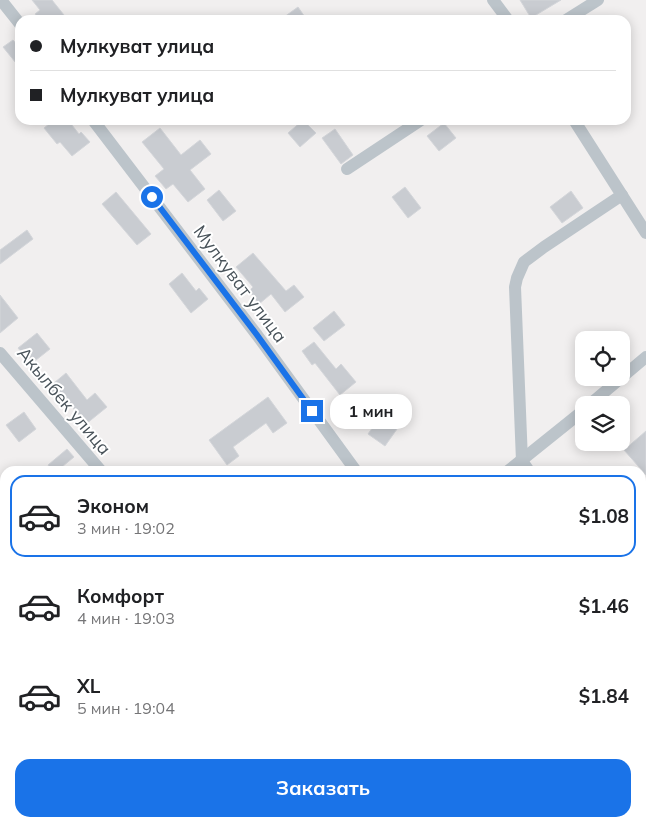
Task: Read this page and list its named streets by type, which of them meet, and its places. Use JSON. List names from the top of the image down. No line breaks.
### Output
{"streets":{"street":["Мулкуват улица","Акылбек улица"]},"page":{"banner":["Мулкуват улица","Мулкуват улица"],"bubble":"1 мин","list":[{"name":"Эконом","note":"3 мин · 19:02","value":"$1.08"},{"name":"Комфорт","note":"4 мин · 19:03","value":"$1.46"},{"name":"XL","note":"5 мин · 19:04","value":"$1.84"}],"buttons":"Заказать"}}
